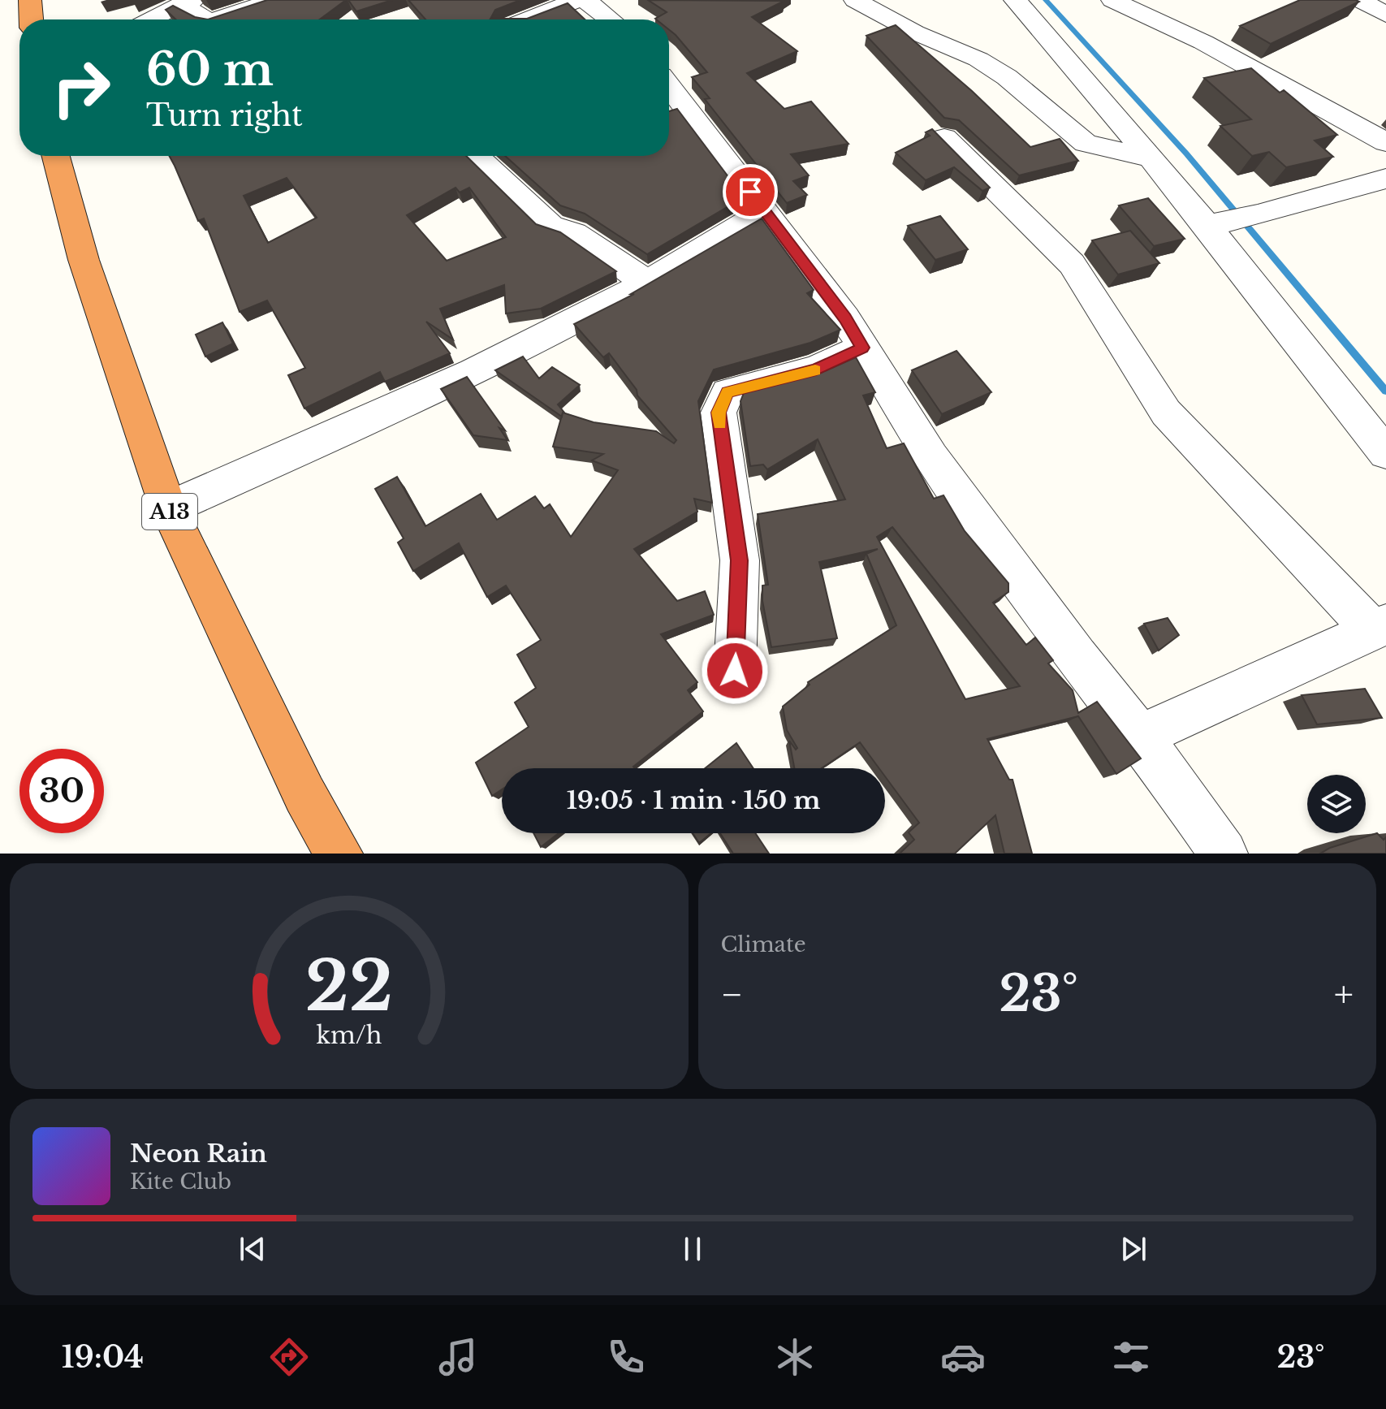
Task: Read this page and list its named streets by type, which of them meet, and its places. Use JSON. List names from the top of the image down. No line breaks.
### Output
{"streets":{"highway":["A13"]},"page":{"turn":["60 m","Turn right"],"limit":"30","trip":"19:05 · 1 min · 150 m","tile":"Climate","heat":["−","23°","+"],"song":["Neon Rain","Kite Club"],"tabs":["19:04","23°"],"gauge":["22","km/h"]}}
